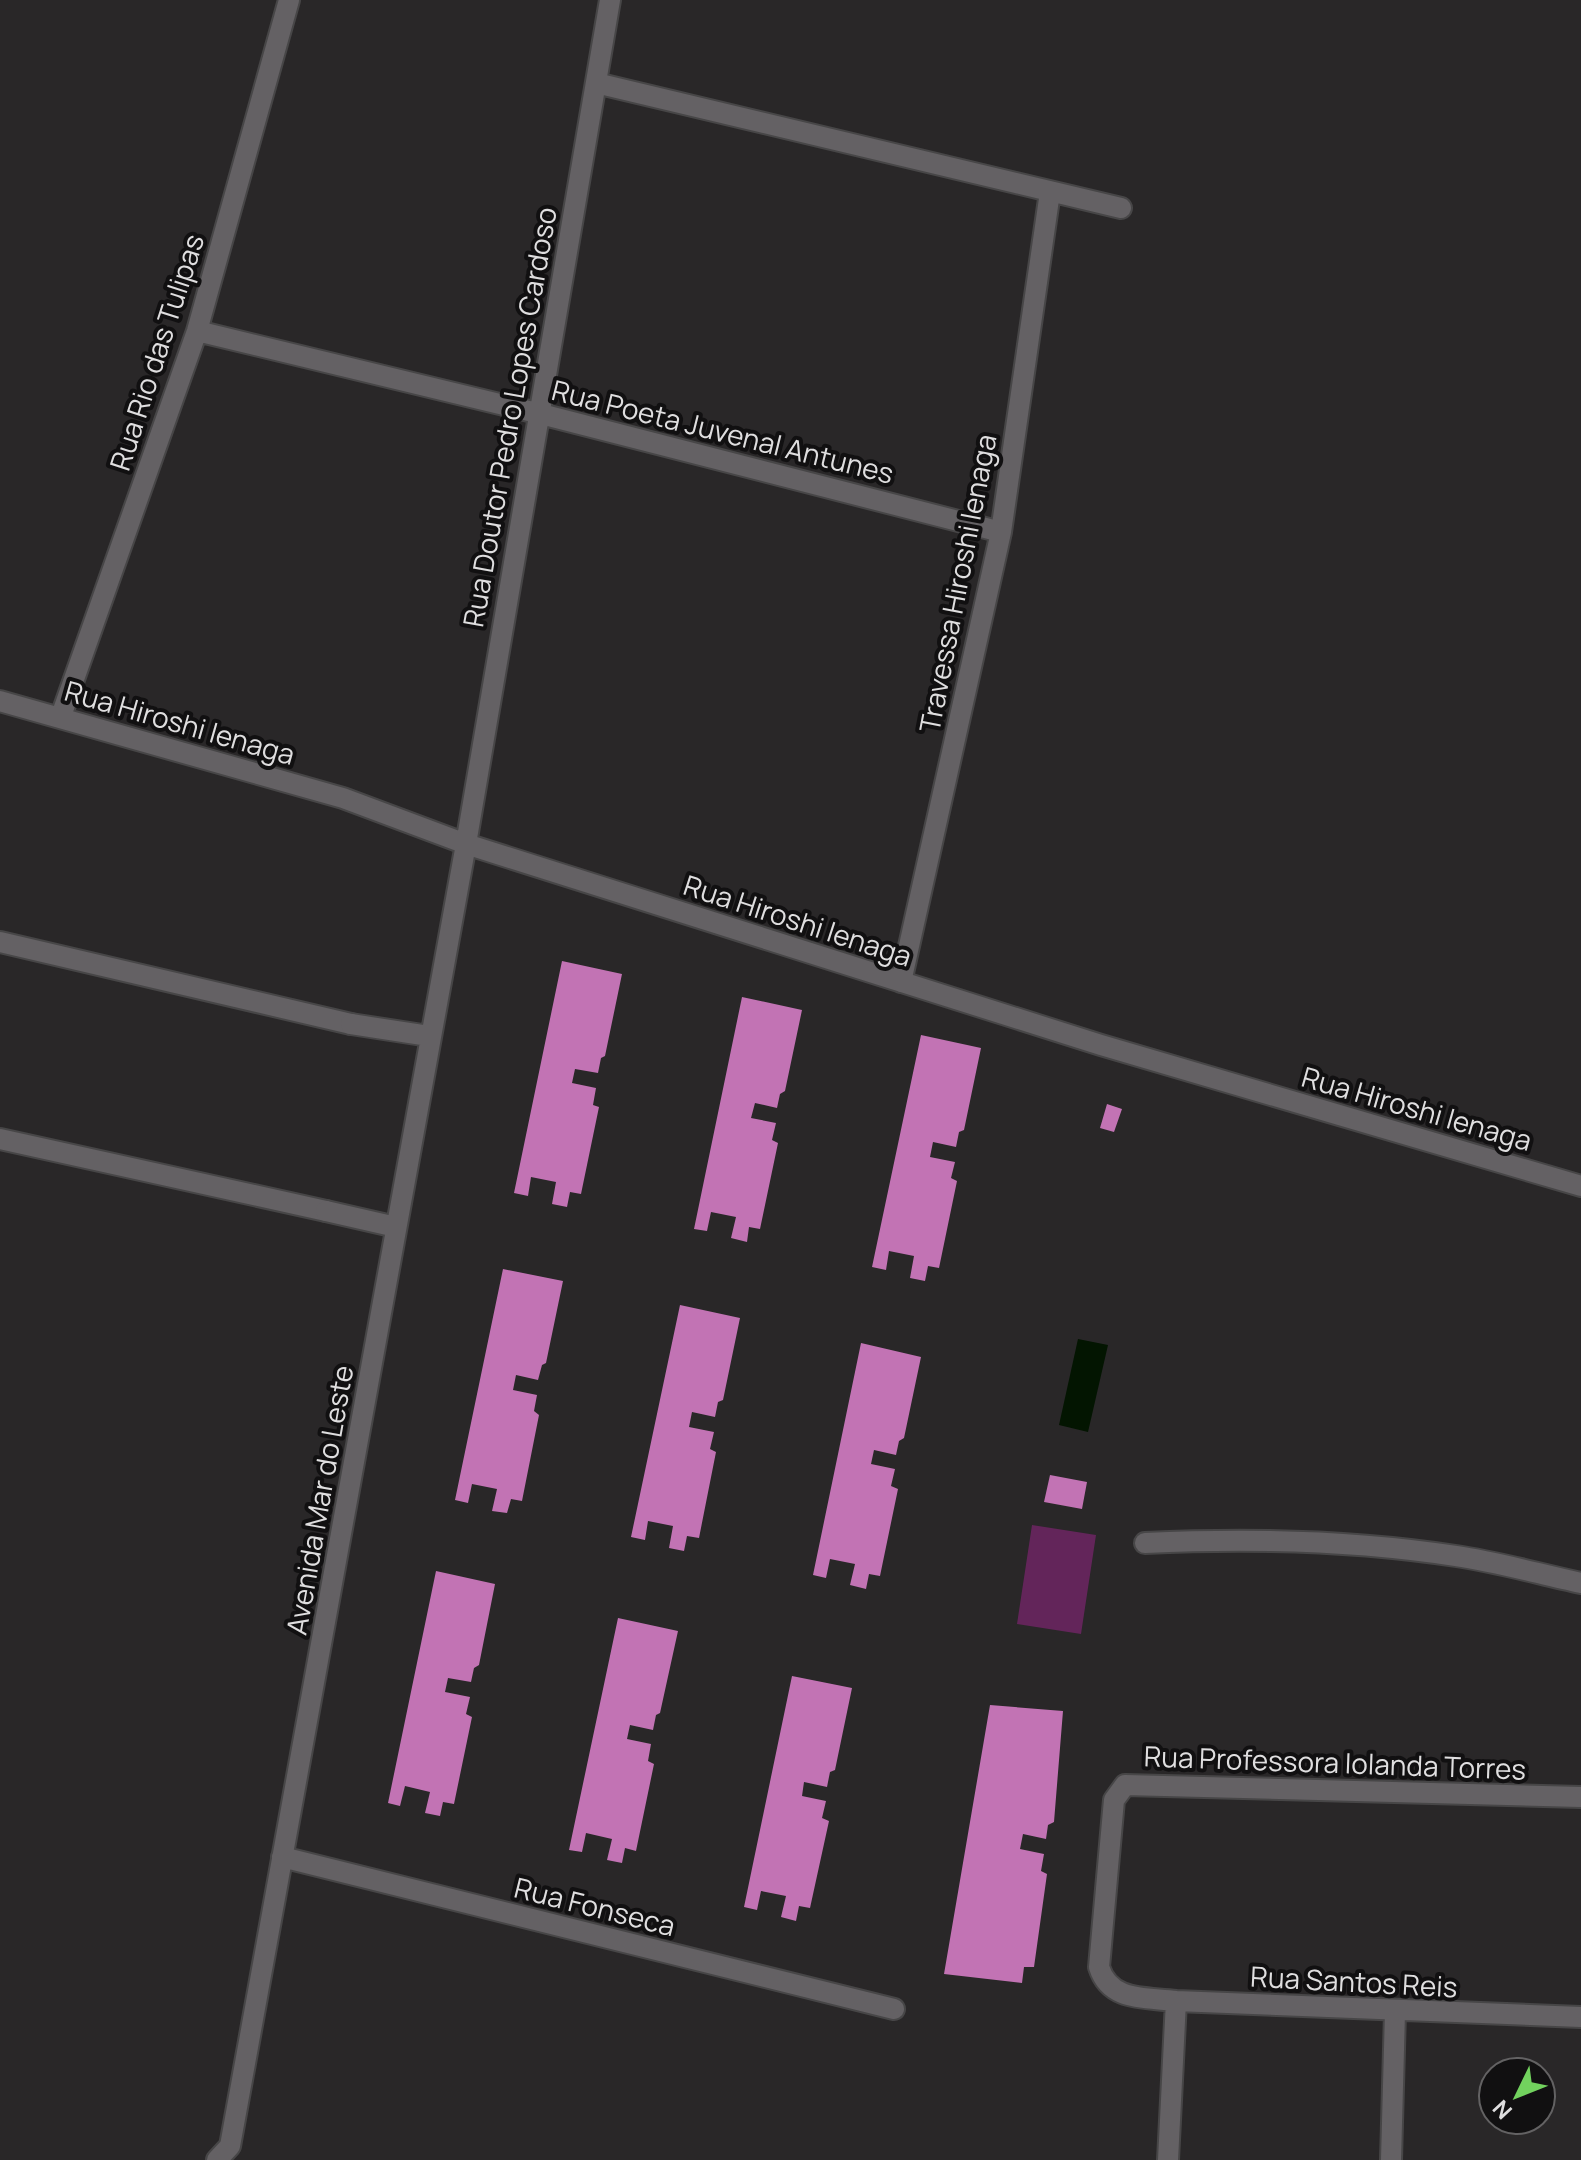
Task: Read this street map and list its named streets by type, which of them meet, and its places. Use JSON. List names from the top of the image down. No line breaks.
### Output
{"streets":{"street":["Rua Rio das Tulipas","Rua Doutor Pedro Lopes Cardoso","Rua Poeta Juvenal Antunes","Travessa Hiroshi Ienaga","Rua Hiroshi Ienaga","Avenida Mar do Leste","Rua Professora Iolanda Torres","Rua Fonseca","Rua Santos Reis"]},"crossings":[["Rua Rio das Tulipas","Rua Poeta Juvenal Antunes"],["Rua Rio das Tulipas","Rua Hiroshi Ienaga"],["Rua Doutor Pedro Lopes Cardoso","Rua Poeta Juvenal Antunes"],["Rua Doutor Pedro Lopes Cardoso","Rua Hiroshi Ienaga"],["Rua Doutor Pedro Lopes Cardoso","Avenida Mar do Leste"],["Rua Poeta Juvenal Antunes","Travessa Hiroshi Ienaga"],["Travessa Hiroshi Ienaga","Rua Hiroshi Ienaga"],["Rua Hiroshi Ienaga","Avenida Mar do Leste"],["Avenida Mar do Leste","Rua Fonseca"],["Rua Professora Iolanda Torres","Rua Santos Reis"]],"north":"bottom left"}
